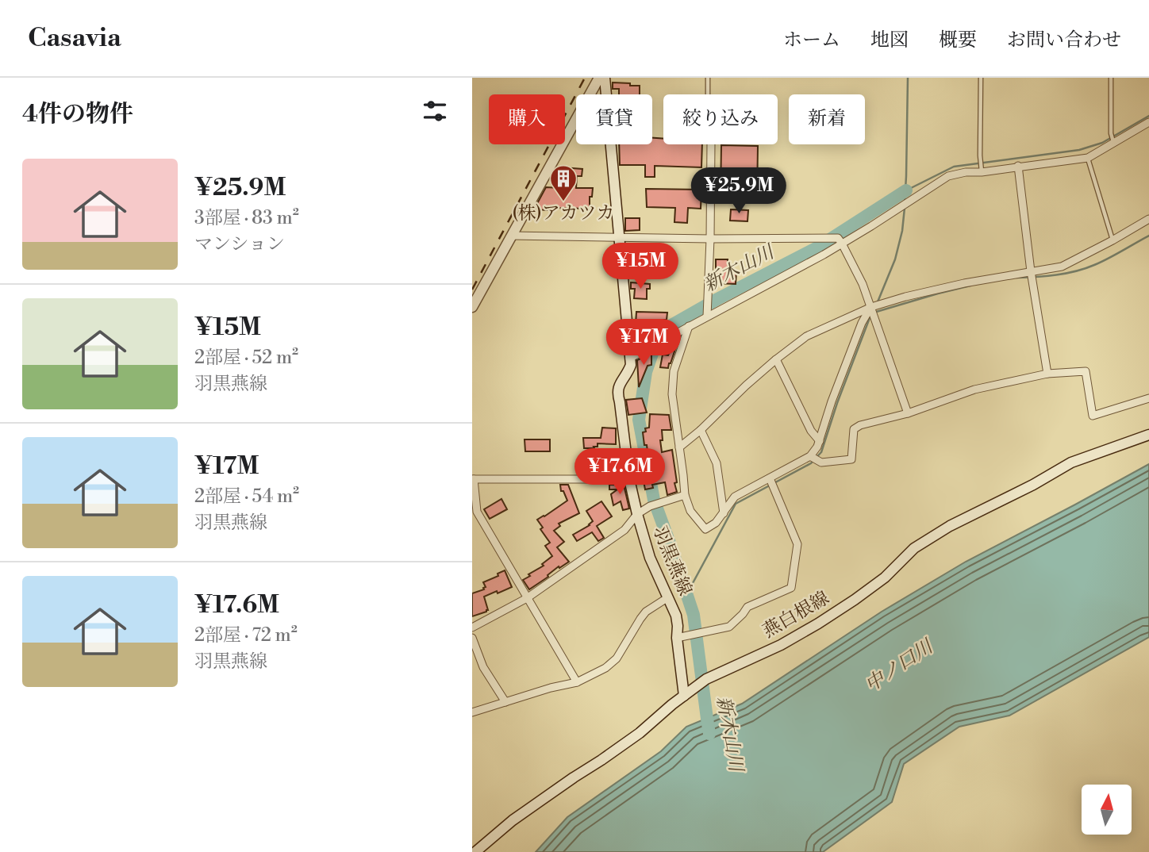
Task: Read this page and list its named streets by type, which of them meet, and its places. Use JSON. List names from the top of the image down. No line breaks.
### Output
{"streets":{"main road":["羽黒燕線","燕白根線"]},"crossings":[["羽黒燕線","燕白根線"]],"water":["新木山川","中ノ口川"],"places":{"building":["(株)アカツカ"]},"north":"top","page":{"header":"Casavia","nav":["ホーム","地図","概要","お問い合わせ"],"heading":"4件の物件","chip":["購入","賃貸","絞り込み","新着"],"list":[{"name":"¥25.9M","note":"3部屋 · 83 m² · マンション"},{"name":"¥15M","note":"2部屋 · 52 m² · 羽黒燕線"},{"name":"¥17M","note":"2部屋 · 54 m² · 羽黒燕線"},{"name":"¥17.6M","note":"2部屋 · 72 m² · 羽黒燕線"}],"price":["¥25.9M","¥15M","¥17M","¥17.6M"]}}
